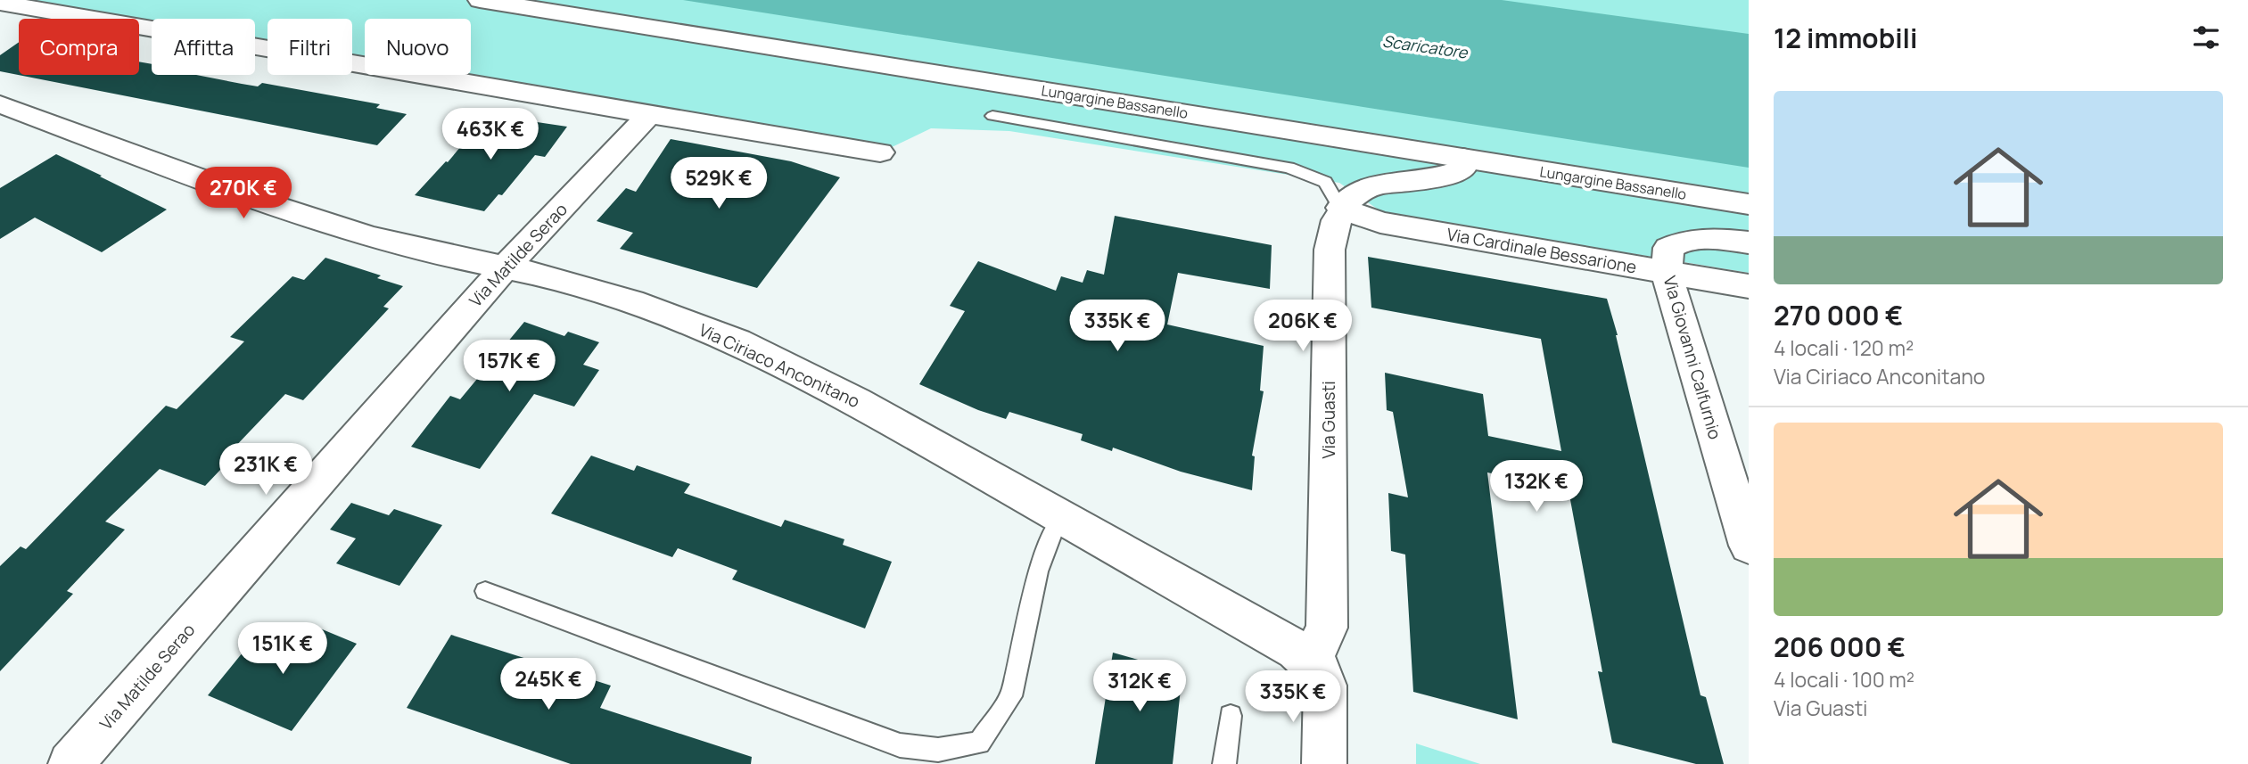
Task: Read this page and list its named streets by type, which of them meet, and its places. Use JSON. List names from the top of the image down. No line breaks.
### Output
{"streets":{"street":["Lungargine Bassanello","Via Cardinale Bessarione","Via Matilde Serao","Via Giovanni Calfurnio","Via Ciriaco Anconitano","Via Guasti"]},"crossings":[["Via Cardinale Bessarione","Via Giovanni Calfurnio"],["Via Cardinale Bessarione","Via Guasti"],["Via Matilde Serao","Via Ciriaco Anconitano"],["Via Ciriaco Anconitano","Via Guasti"]],"water":["Scaricatore"],"page":{"heading":"12 immobili","chip":["Compra","Affitta","Filtri","Nuovo"],"list":[{"name":"270 000 €","note":"4 locali · 120 m² · Via Ciriaco Anconitano"},{"name":"206 000 €","note":"4 locali · 100 m² · Via Guasti"}],"price":["463K €","529K €","270K €","335K €","206K €","157K €","231K €","132K €","151K €","245K €","312K €","335K €"]}}
